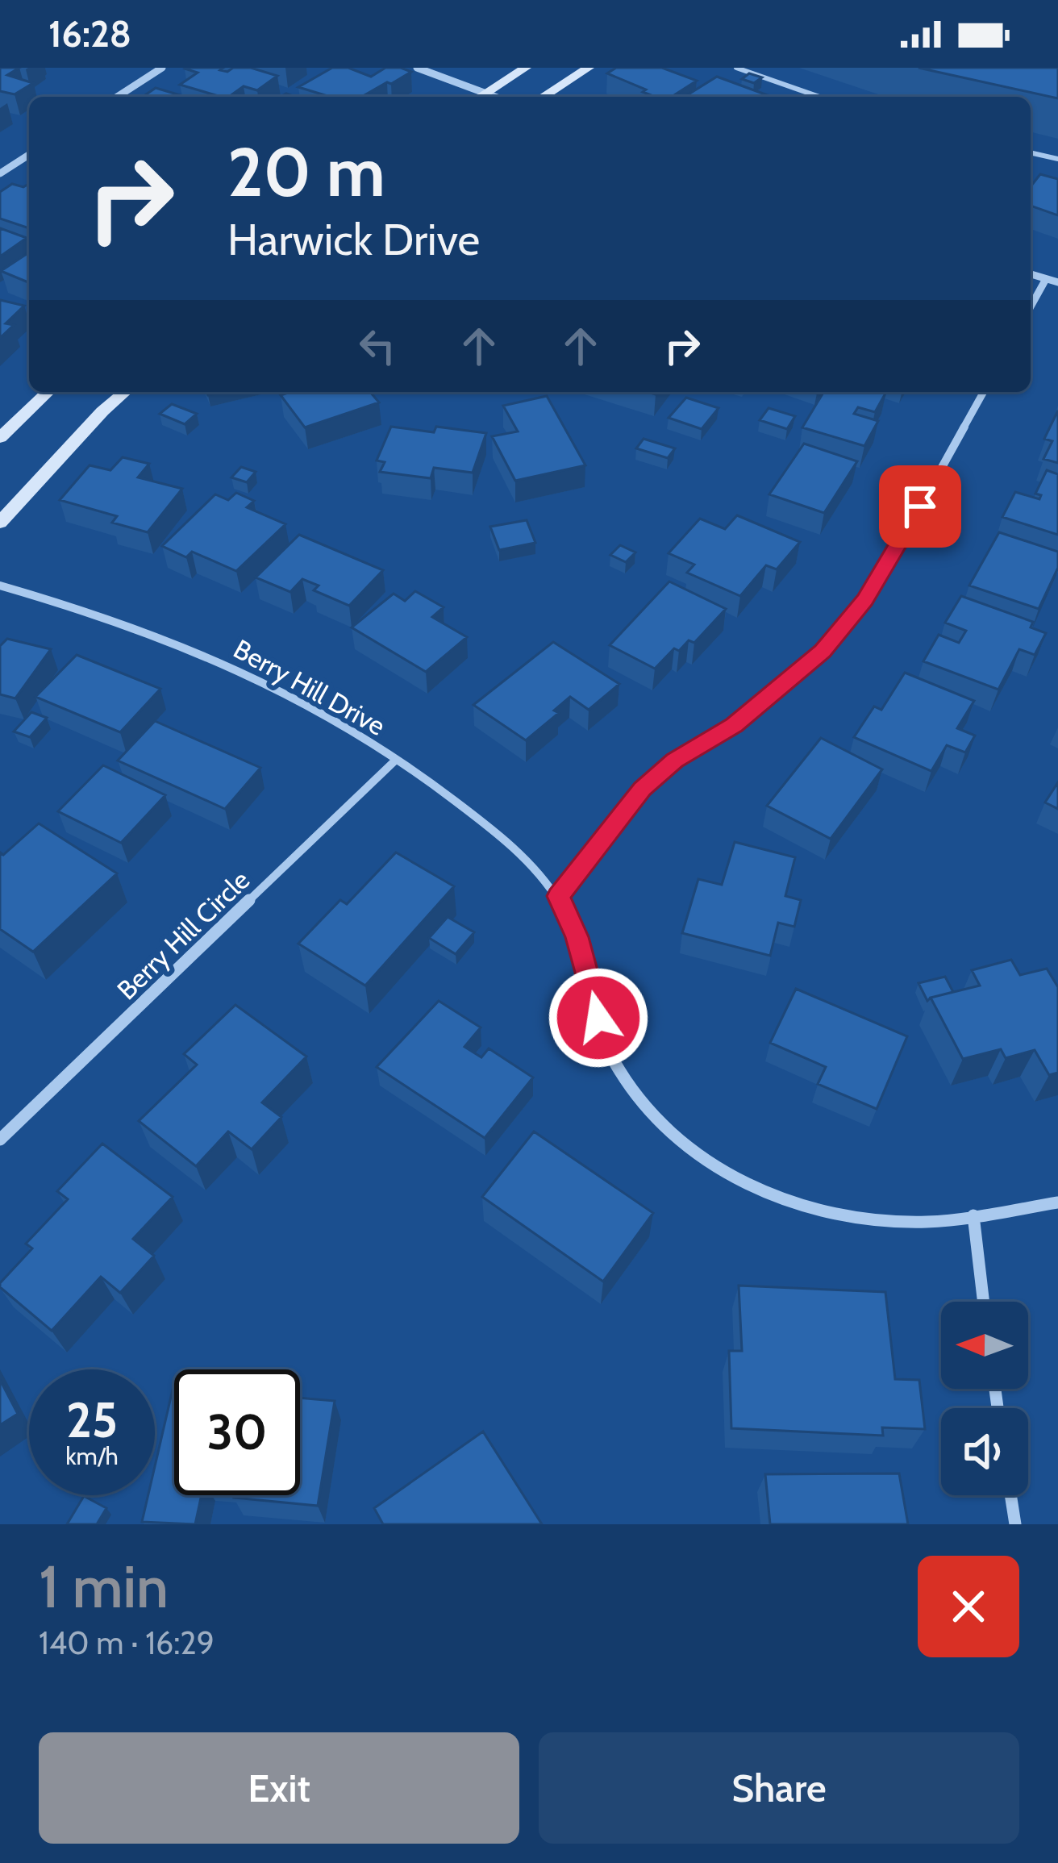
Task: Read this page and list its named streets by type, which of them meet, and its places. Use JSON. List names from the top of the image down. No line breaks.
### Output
{"streets":{"street":["Berry Hill Drive","Berry Hill Circle"]},"crossings":[["Berry Hill Drive","Berry Hill Circle"]],"north":"left","page":{"status":"16:28","turn":["20 m","Harwick Drive"],"speed":"25 km/h","limit":"30","heading":["1 min","140 m · 16:29"],"buttons":["Exit","Share"]}}
